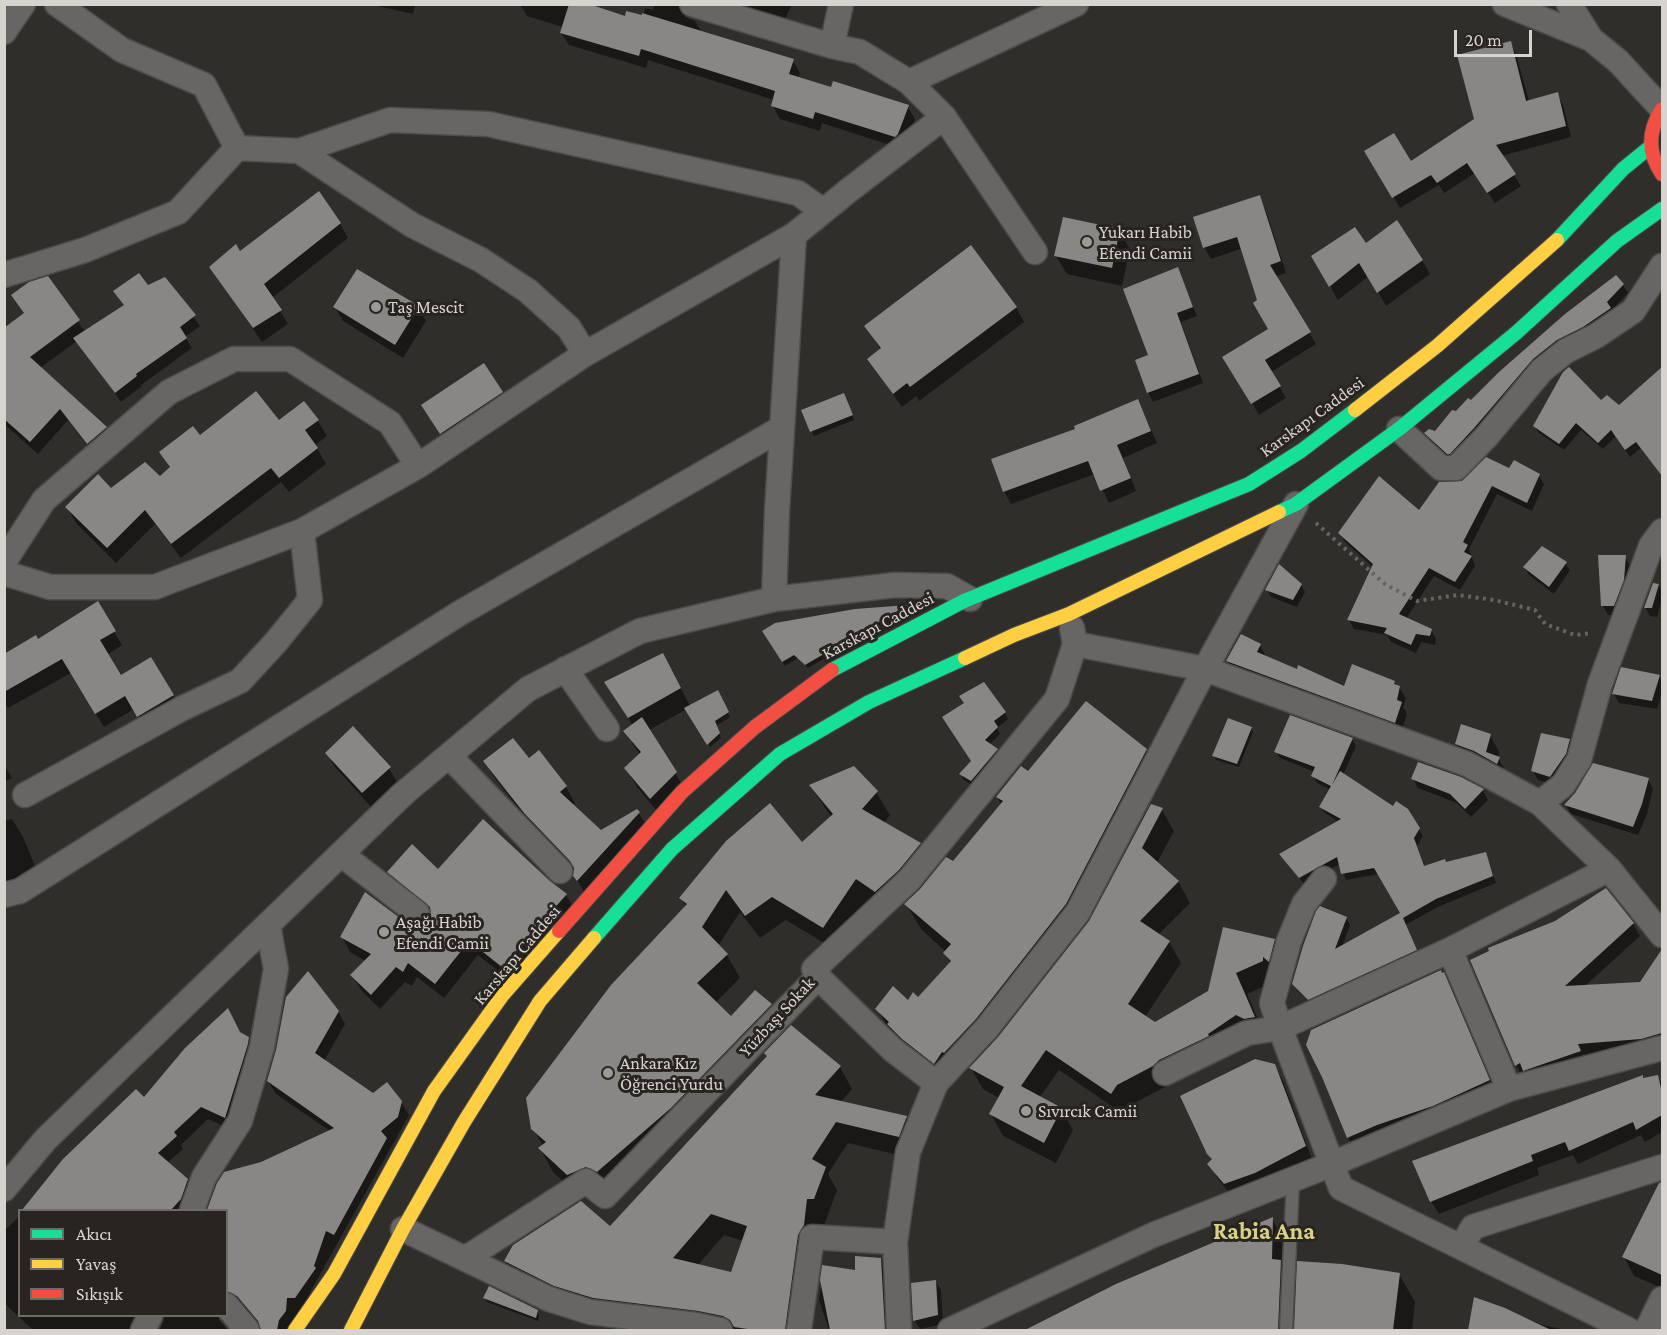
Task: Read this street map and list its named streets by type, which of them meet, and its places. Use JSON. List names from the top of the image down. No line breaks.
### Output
{"streets":{"main road":["Karskapı Caddesi"],"street":["Yüzbaşı Sokak"]},"districts":["Rabia Ana"],"places":["Yukarı Habib Efendi Camii","Taş Mescit","Aşağı Habib Efendi Camii","Ankara Kız Öğrenci Yurdu","Sıvırcık Camii"],"legend":["Akıcı","Yavaş","Sıkışık"],"scale_bar":"20 m"}
